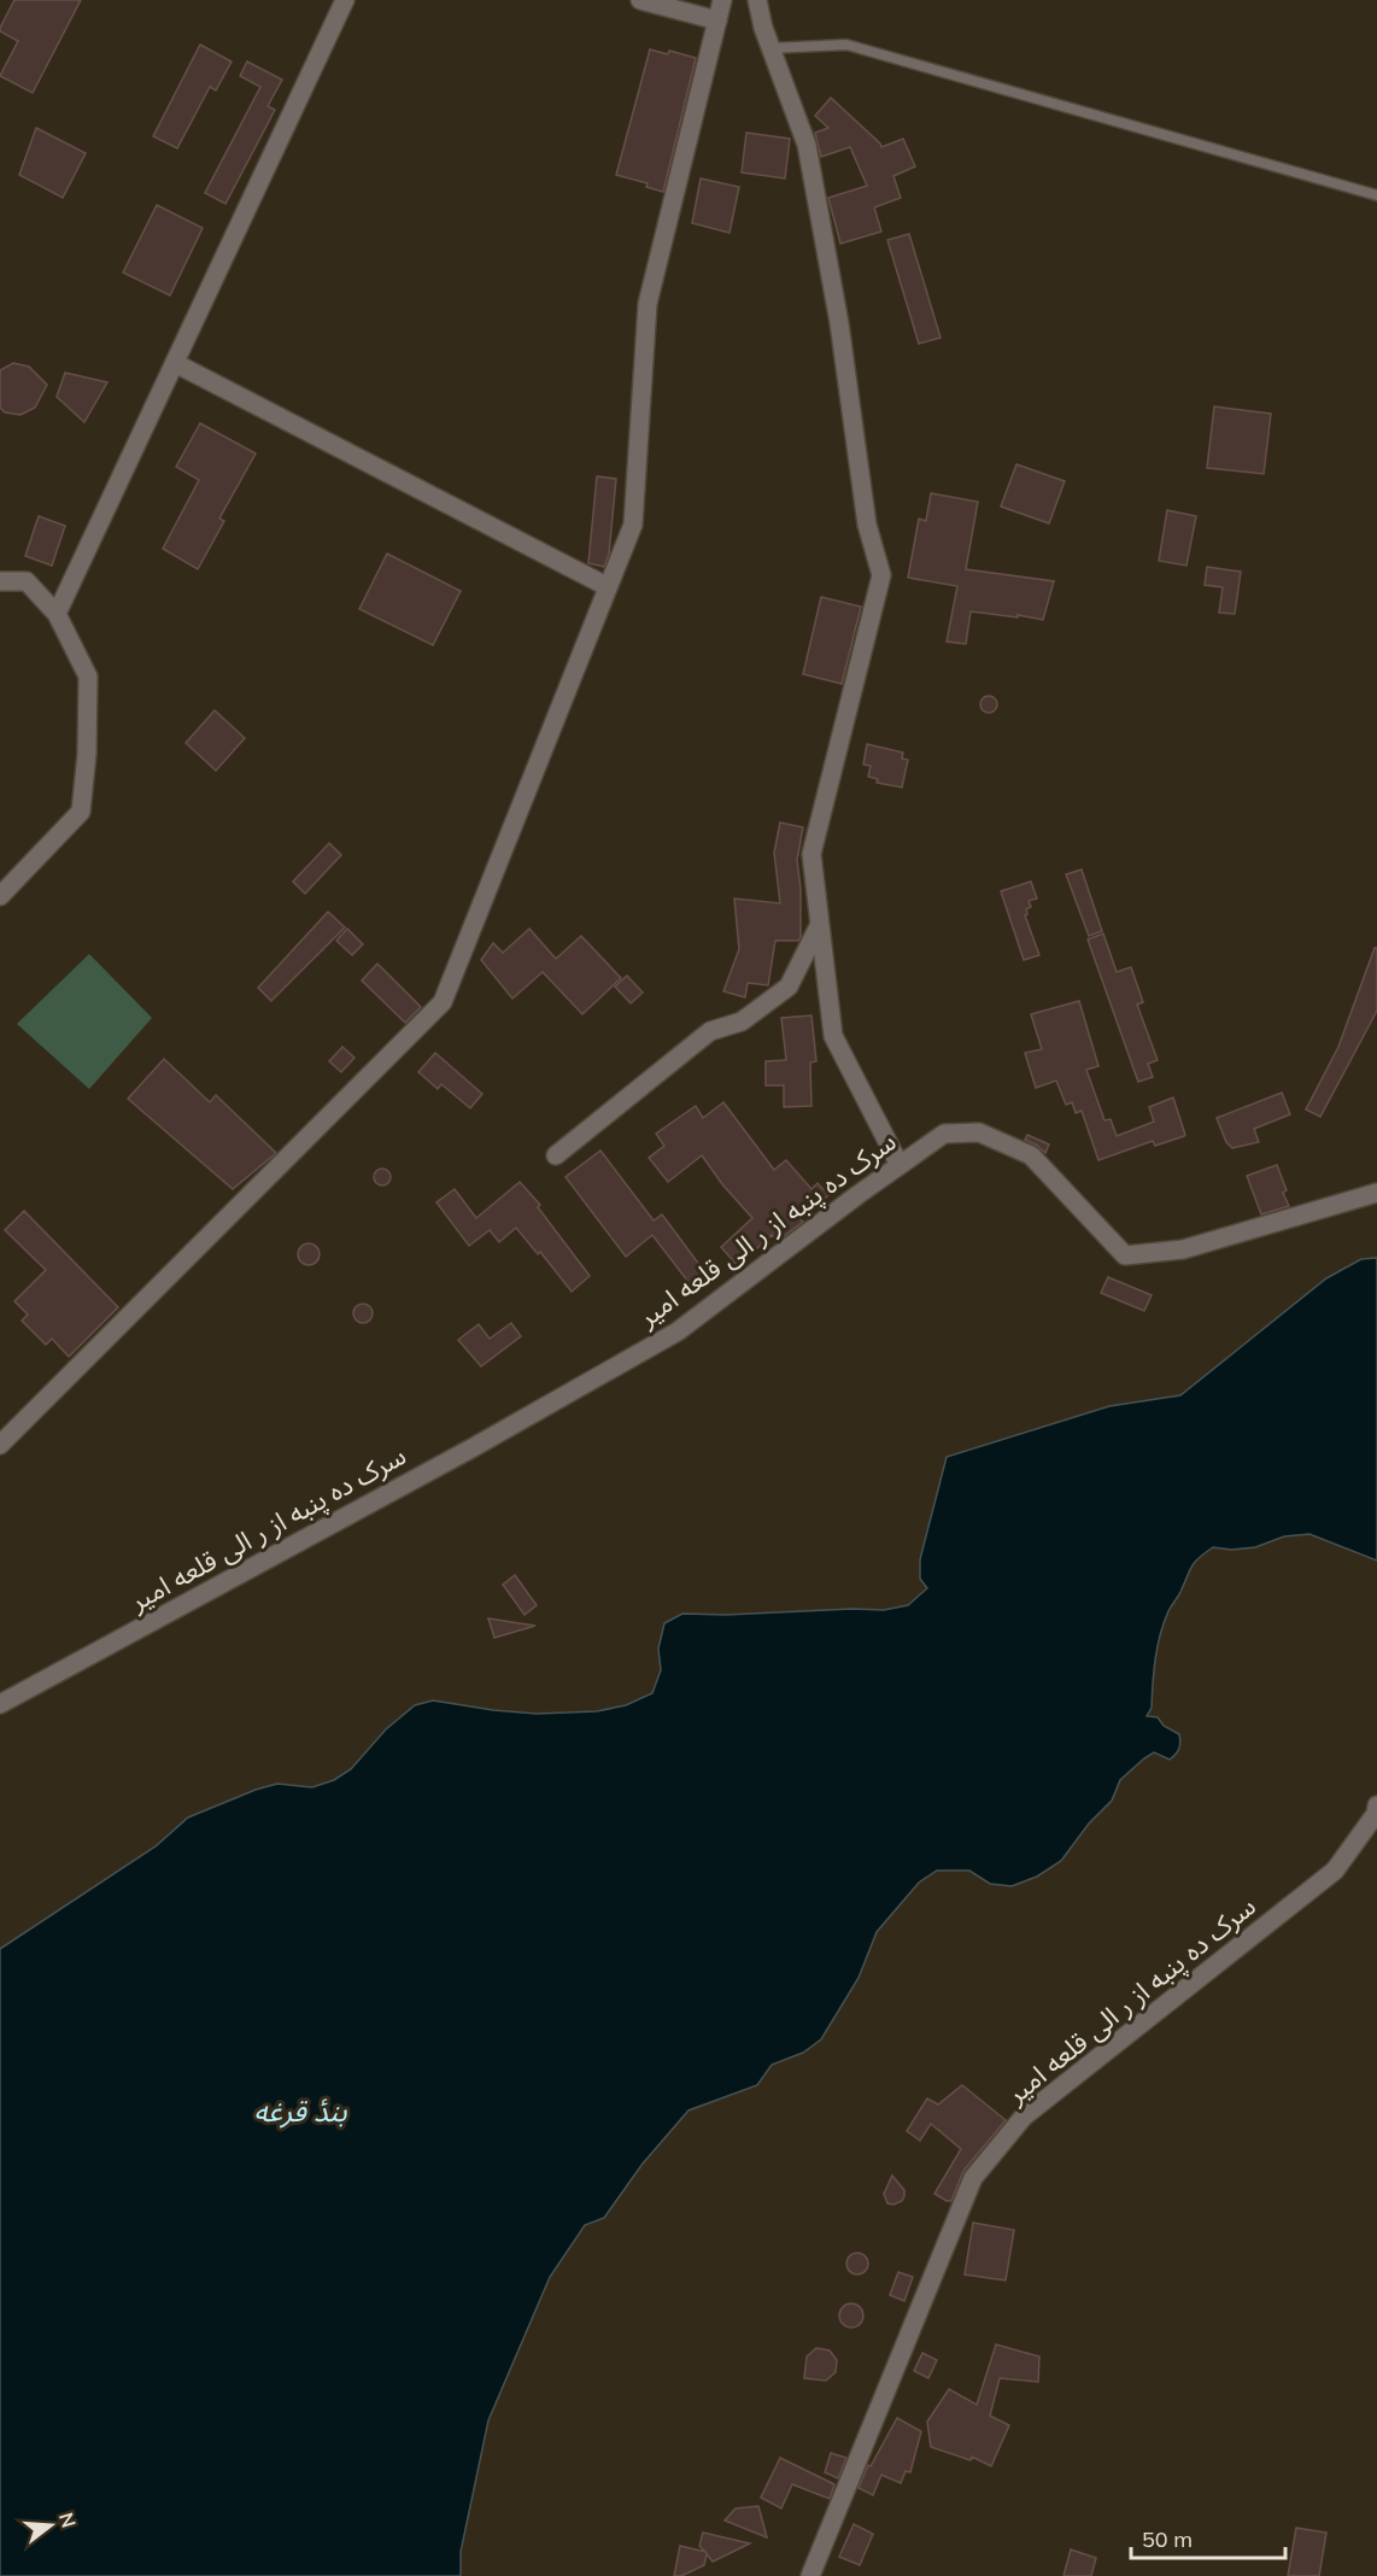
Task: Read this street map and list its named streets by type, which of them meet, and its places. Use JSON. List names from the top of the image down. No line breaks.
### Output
{"streets":{"street":["سرک ده پنبه از ر الی قلعه امیر"]},"water":["بندٔ قرغه"],"scale_bar":"50 m","north":"right"}
